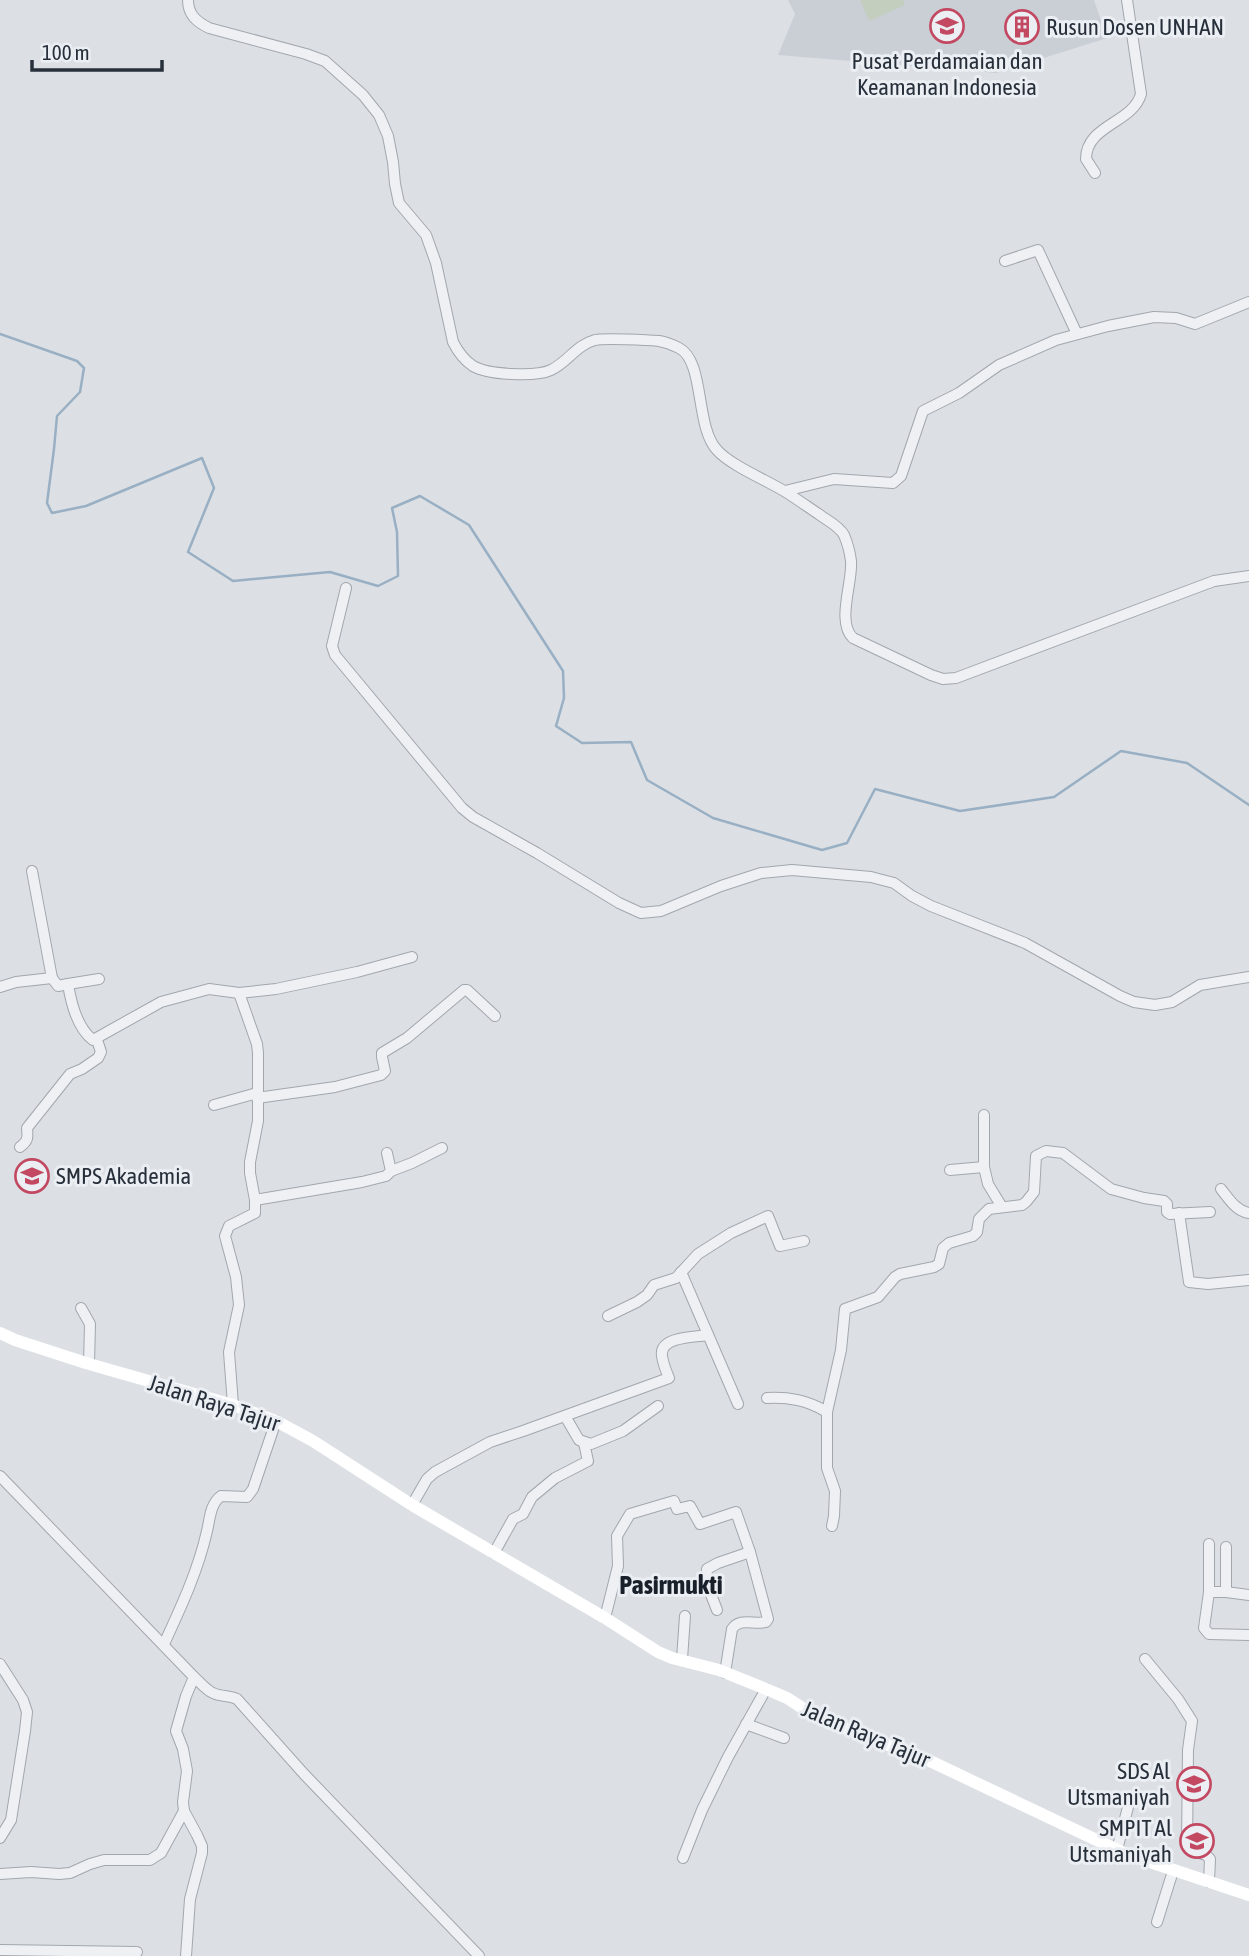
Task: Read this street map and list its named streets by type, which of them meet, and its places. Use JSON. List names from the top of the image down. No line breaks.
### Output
{"streets":{"main road":["Jalan Raya Tajur"]},"districts":["Pasirmukti"],"places":{"school or university":["Pusat Perdamaian dan Keamanan Indonesia","SMPS Akademia","SDS Al Utsmaniyah","SMPIT Al Utsmaniyah"],"building":["Rusun Dosen UNHAN"]},"scale_bar":"100 m"}
